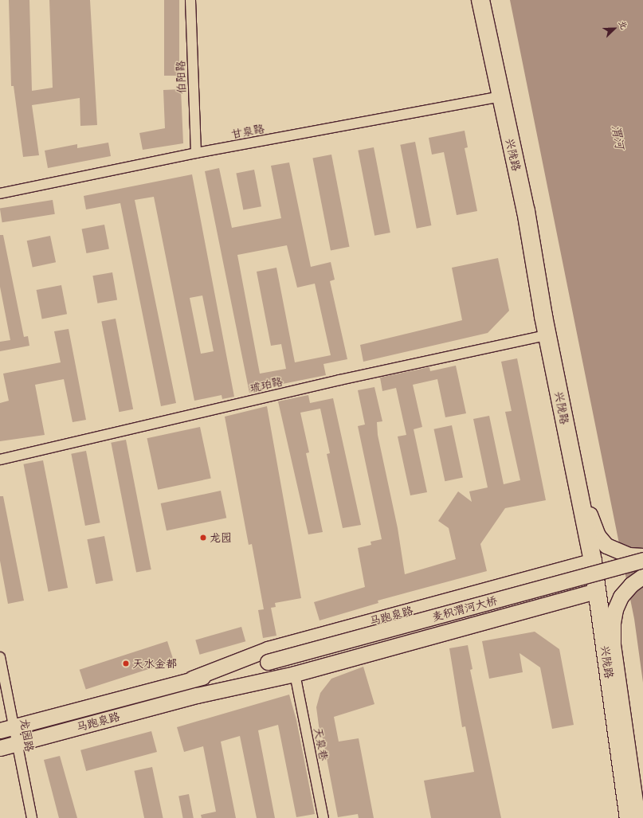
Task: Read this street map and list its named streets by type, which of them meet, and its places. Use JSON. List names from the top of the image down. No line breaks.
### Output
{"streets":{"highway":["兴陇路"],"main road":["麦积渭河大桥","马跑泉路"],"street":["伯阳路","甘泉路","琥珀路","龙园路","天泉巷"]},"crossings":[["伯阳路","甘泉路"],["甘泉路","兴陇路"],["兴陇路","琥珀路"],["兴陇路","马跑泉路"],["麦积渭河大桥","马跑泉路"],["马跑泉路","龙园路"],["马跑泉路","天泉巷"]],"water":["渭河"],"places":["龙园","天水金都"],"north":"top right"}
